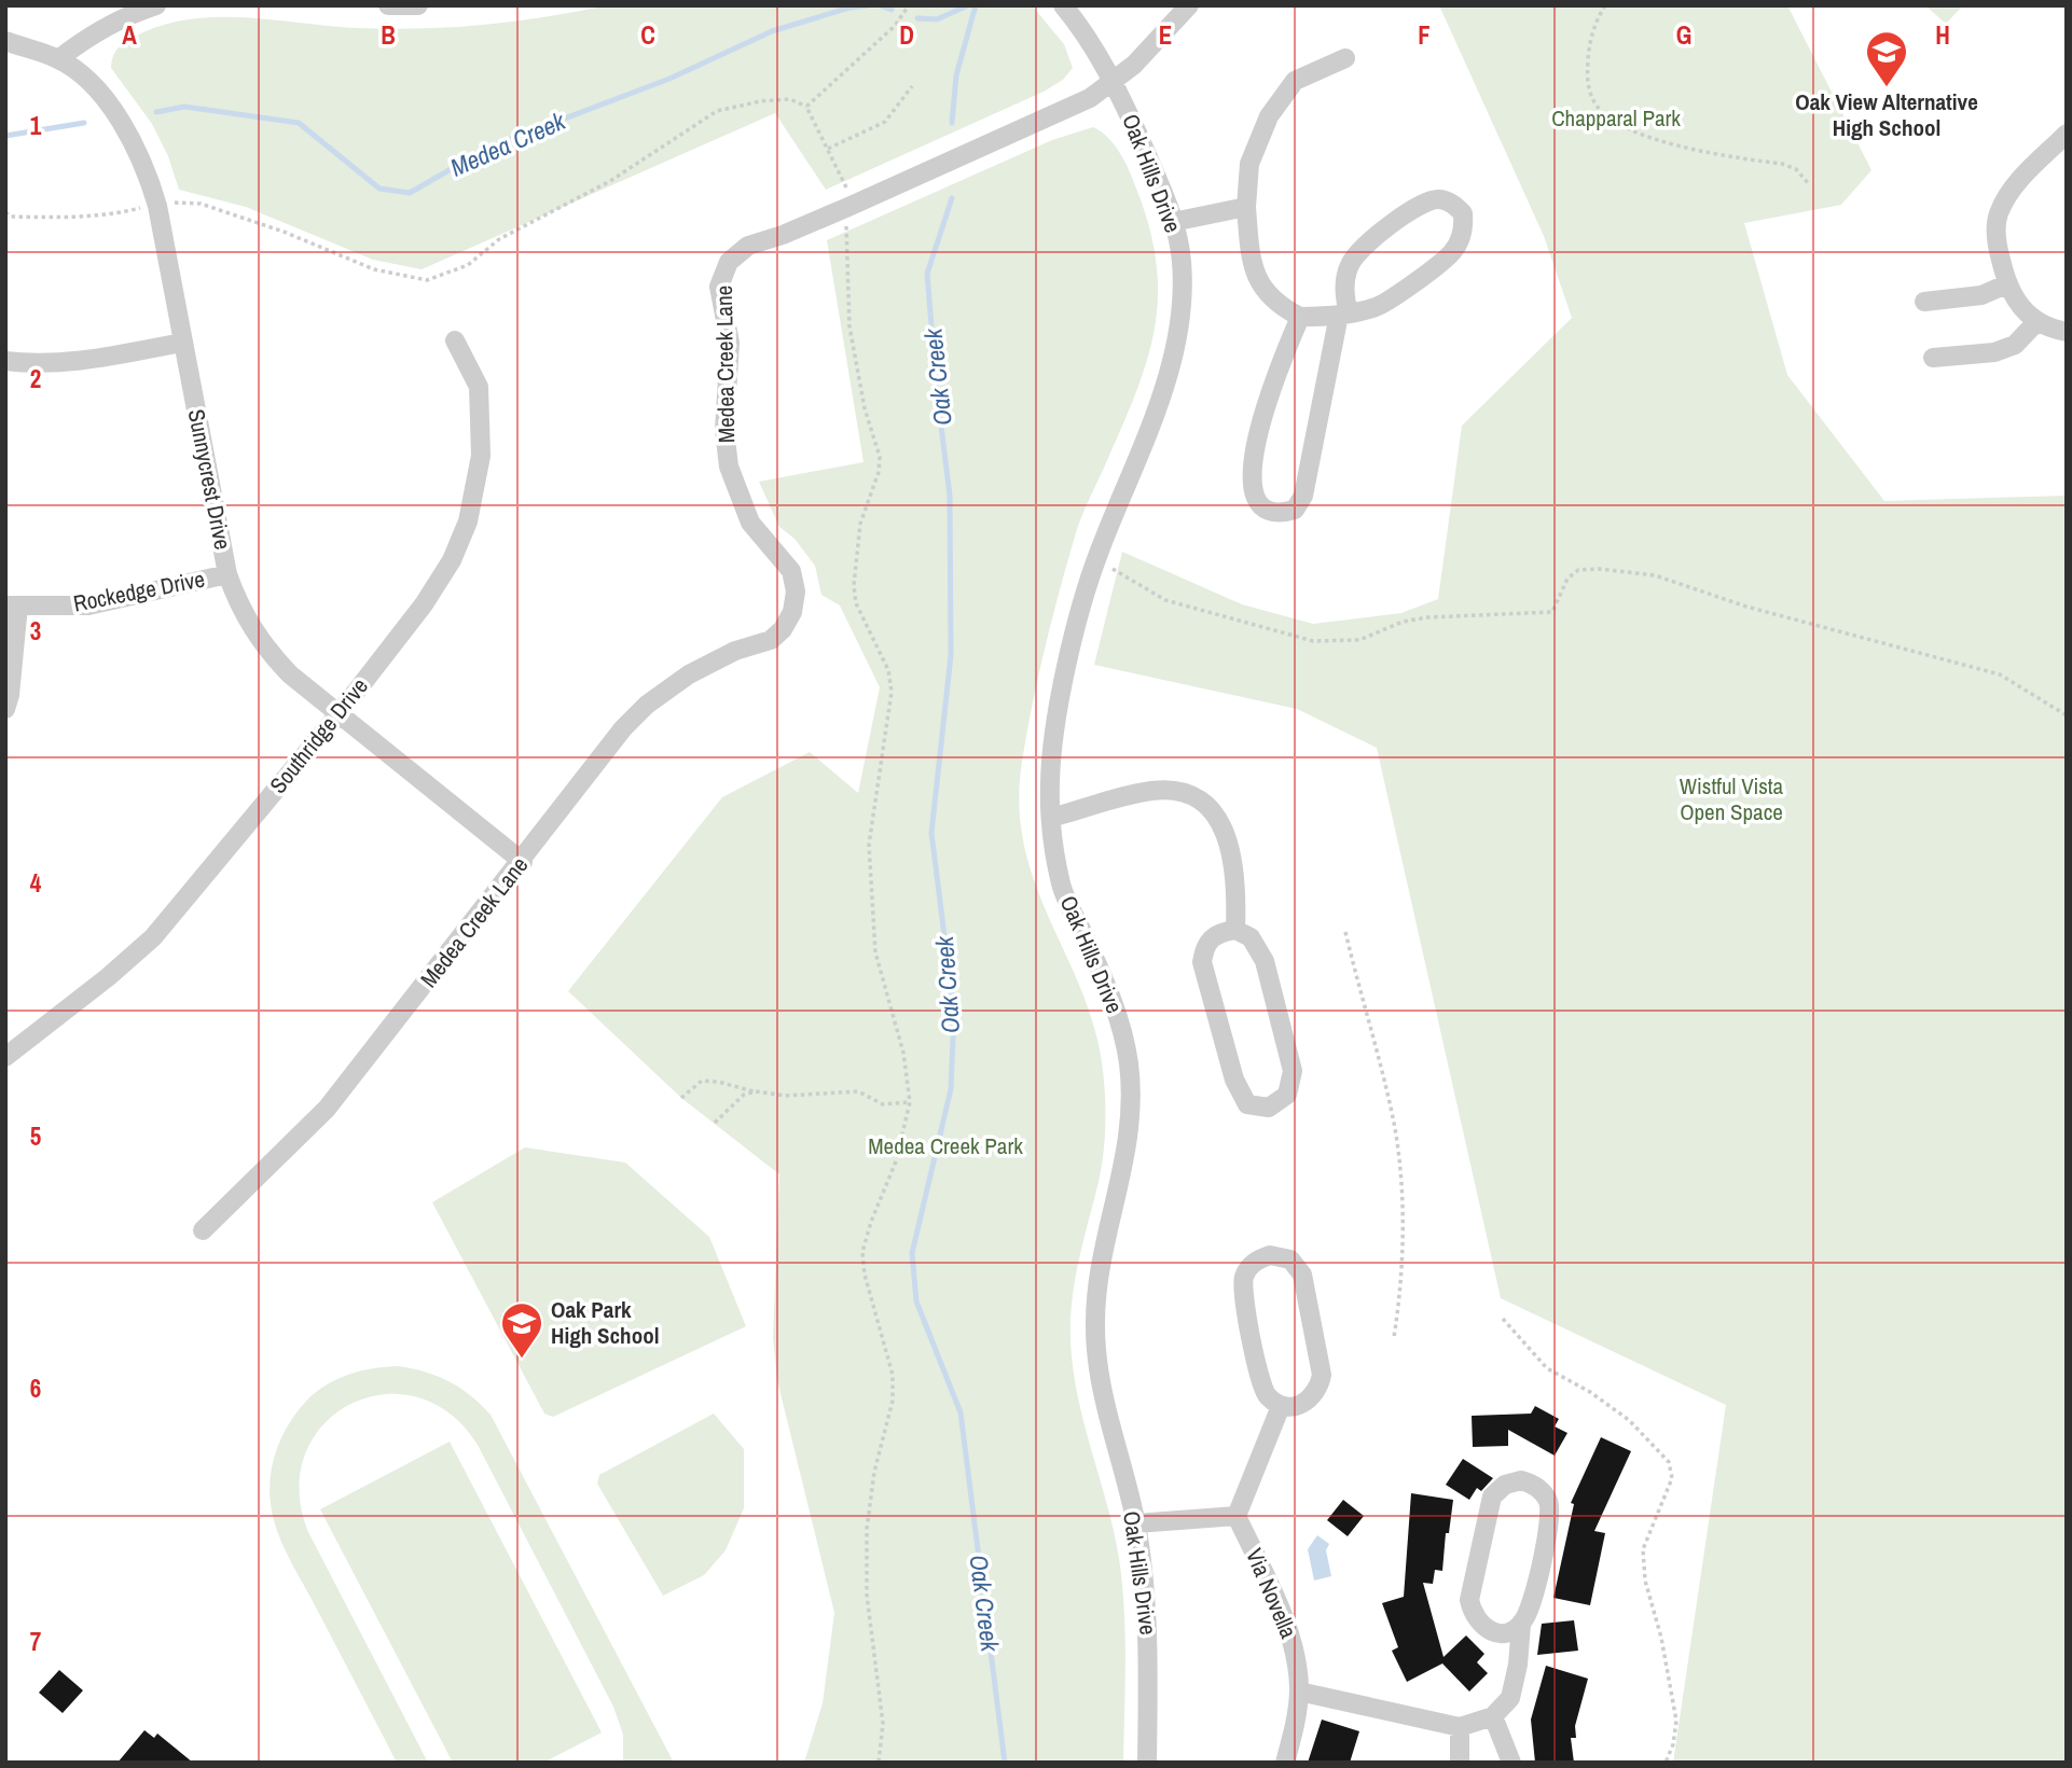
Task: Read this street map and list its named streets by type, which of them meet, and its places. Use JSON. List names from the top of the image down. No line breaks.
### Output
{"streets":{"street":["Oak Hills Drive","Medea Creek Lane","Sunnycrest Drive","Rockedge Drive","Southridge Drive","Via Novella"]},"crossings":[["Oak Hills Drive","Medea Creek Lane"],["Medea Creek Lane","Sunnycrest Drive"],["Sunnycrest Drive","Rockedge Drive"],["Sunnycrest Drive","Southridge Drive"]],"water":["Medea Creek","Oak Creek"],"parks":["Chapparal Park","Wistful Vista Open Space","Medea Creek Park"],"places":{"school or university":["Oak View Alternative High School","Oak Park High School"]},"grid":{"columns":["A","B","C","D","E","F","G","H"],"rows":["1","2","3","4","5","6","7"]}}
